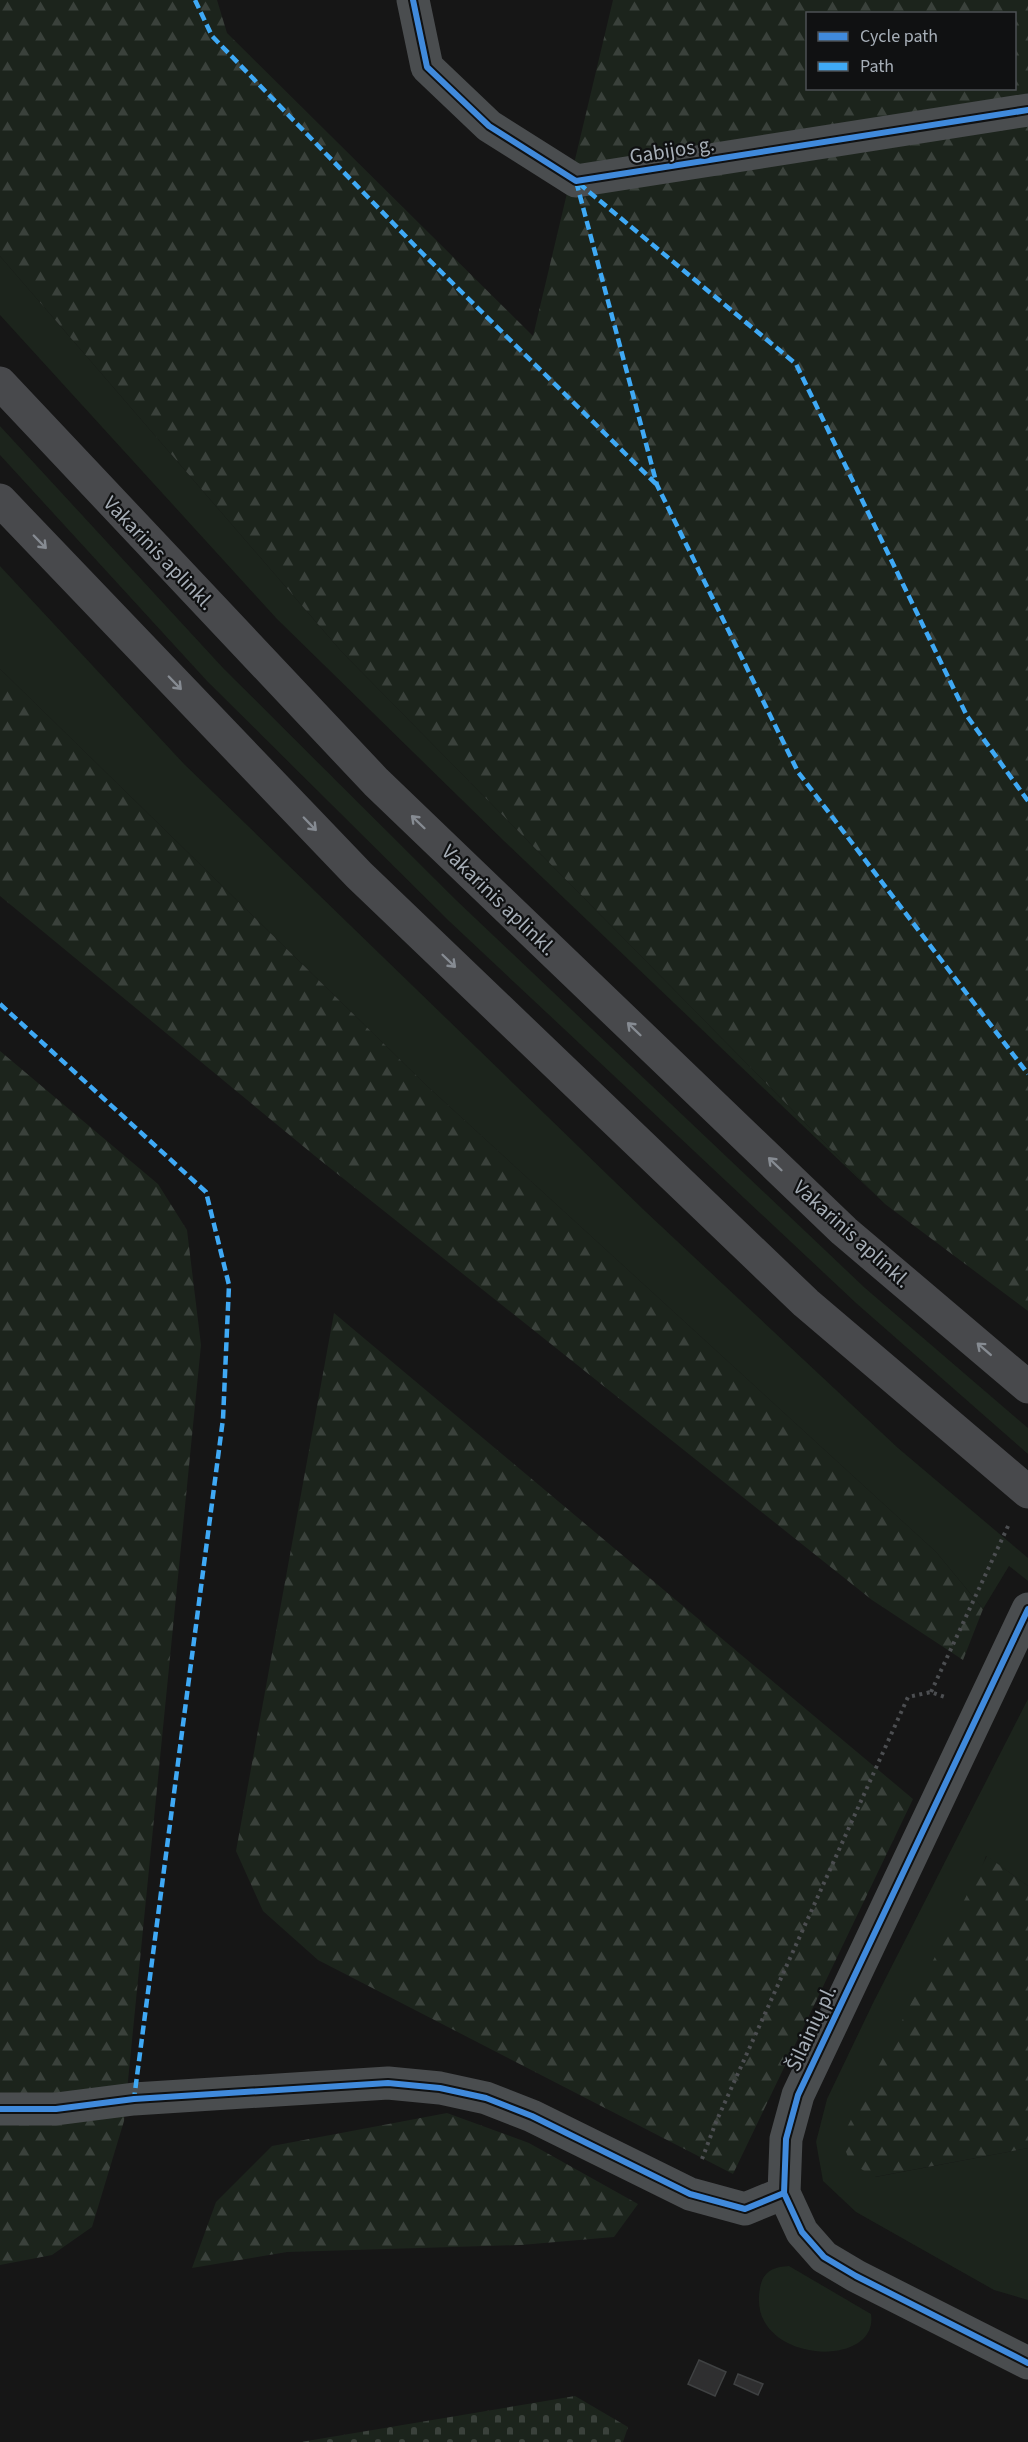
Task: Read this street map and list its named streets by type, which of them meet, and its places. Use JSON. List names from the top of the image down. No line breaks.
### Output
{"streets":{"highway":["Vakarinis aplinkl."],"street":["Gabijos g.","Šilainių pl."]},"legend":["Cycle path","Path"]}
